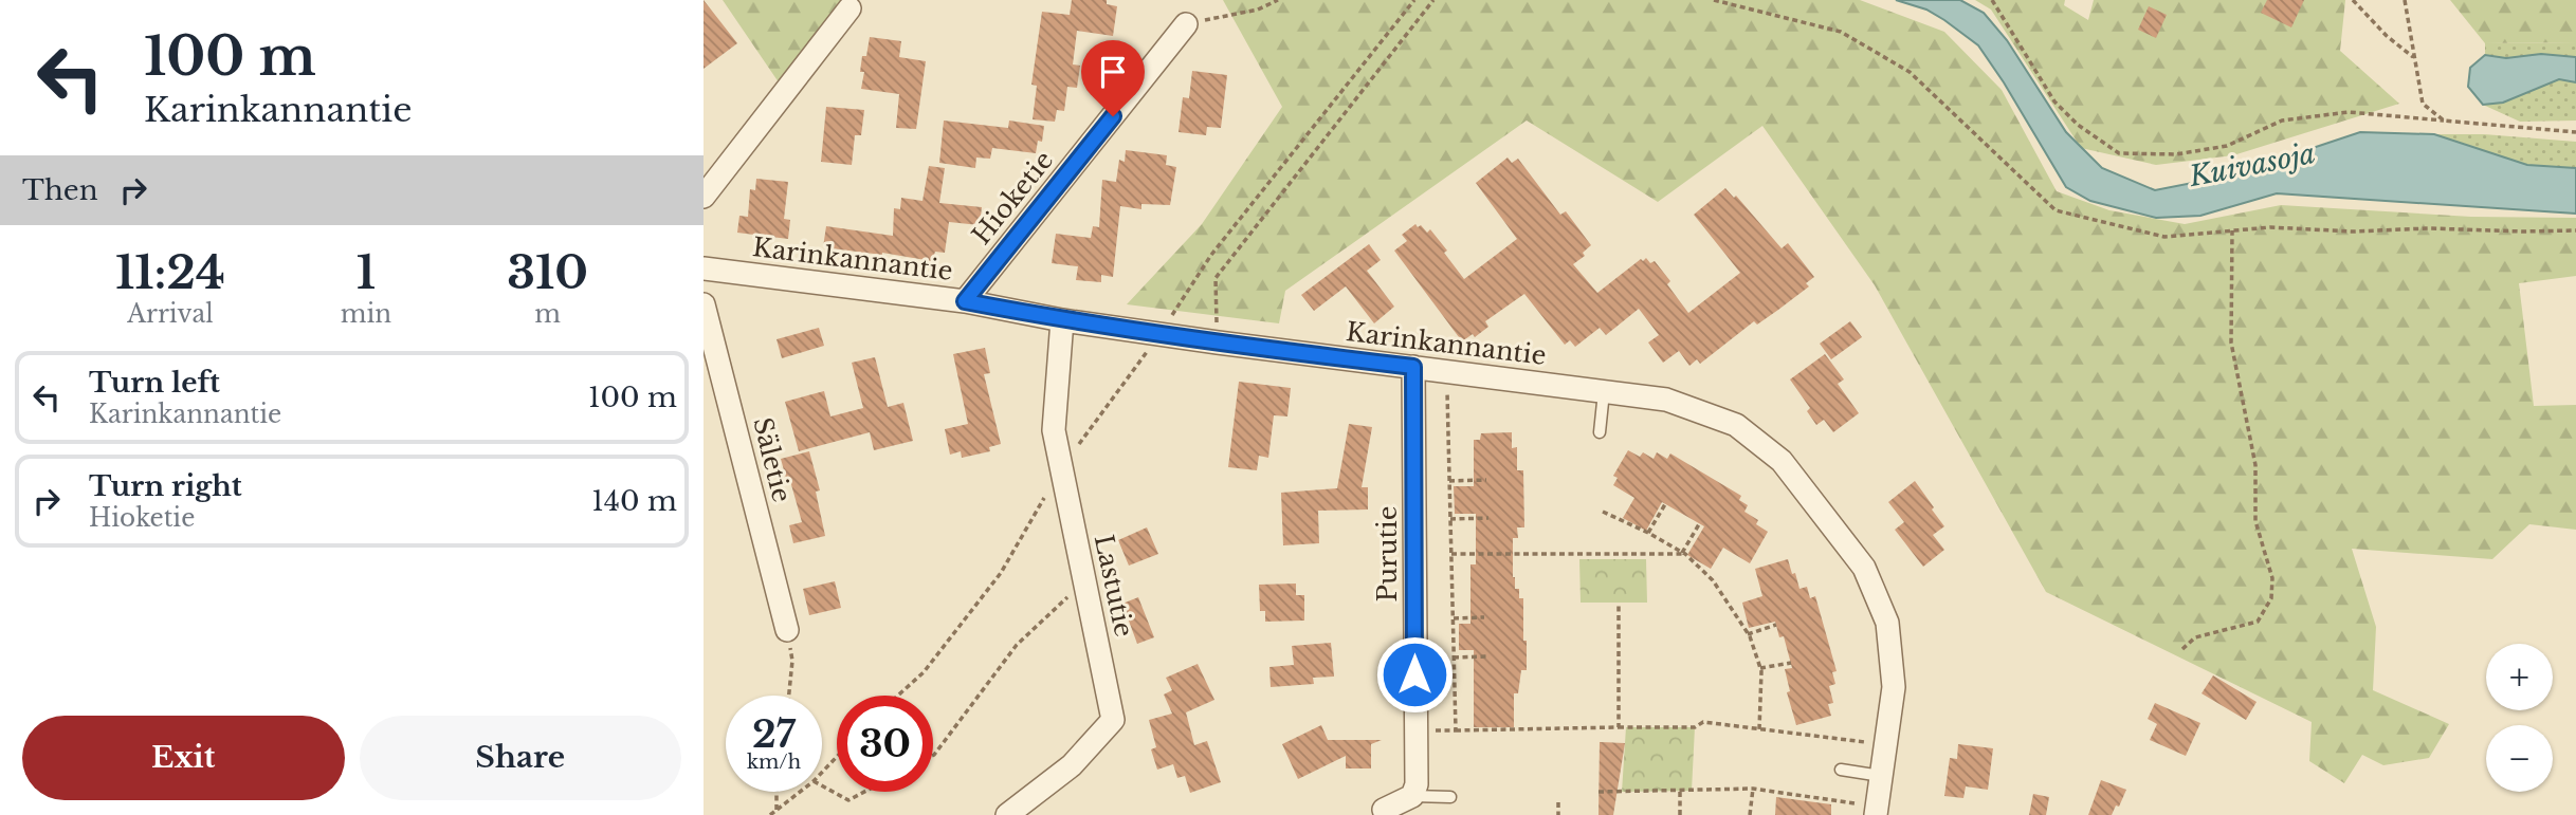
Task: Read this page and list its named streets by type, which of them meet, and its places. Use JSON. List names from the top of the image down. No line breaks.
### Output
{"streets":{"street":["Hioketie","Karinkannantie","Säletie","Purutie","Lastutie"]},"crossings":[["Hioketie","Karinkannantie"],["Karinkannantie","Purutie"],["Karinkannantie","Lastutie"]],"water":["Kuivasoja"],"page":{"turn":["100 m","Karinkannantie"],"then":"Then","eta":["11:24","Arrival","1","min","310","m"],"list":[{"name":"Turn left","note":"Karinkannantie","value":"100 m"},{"name":"Turn right","note":"Hioketie","value":"140 m"}],"map_buttons":["+","−"],"speed":"27 km/h","limit":"30","buttons":["Exit","Share"]}}
